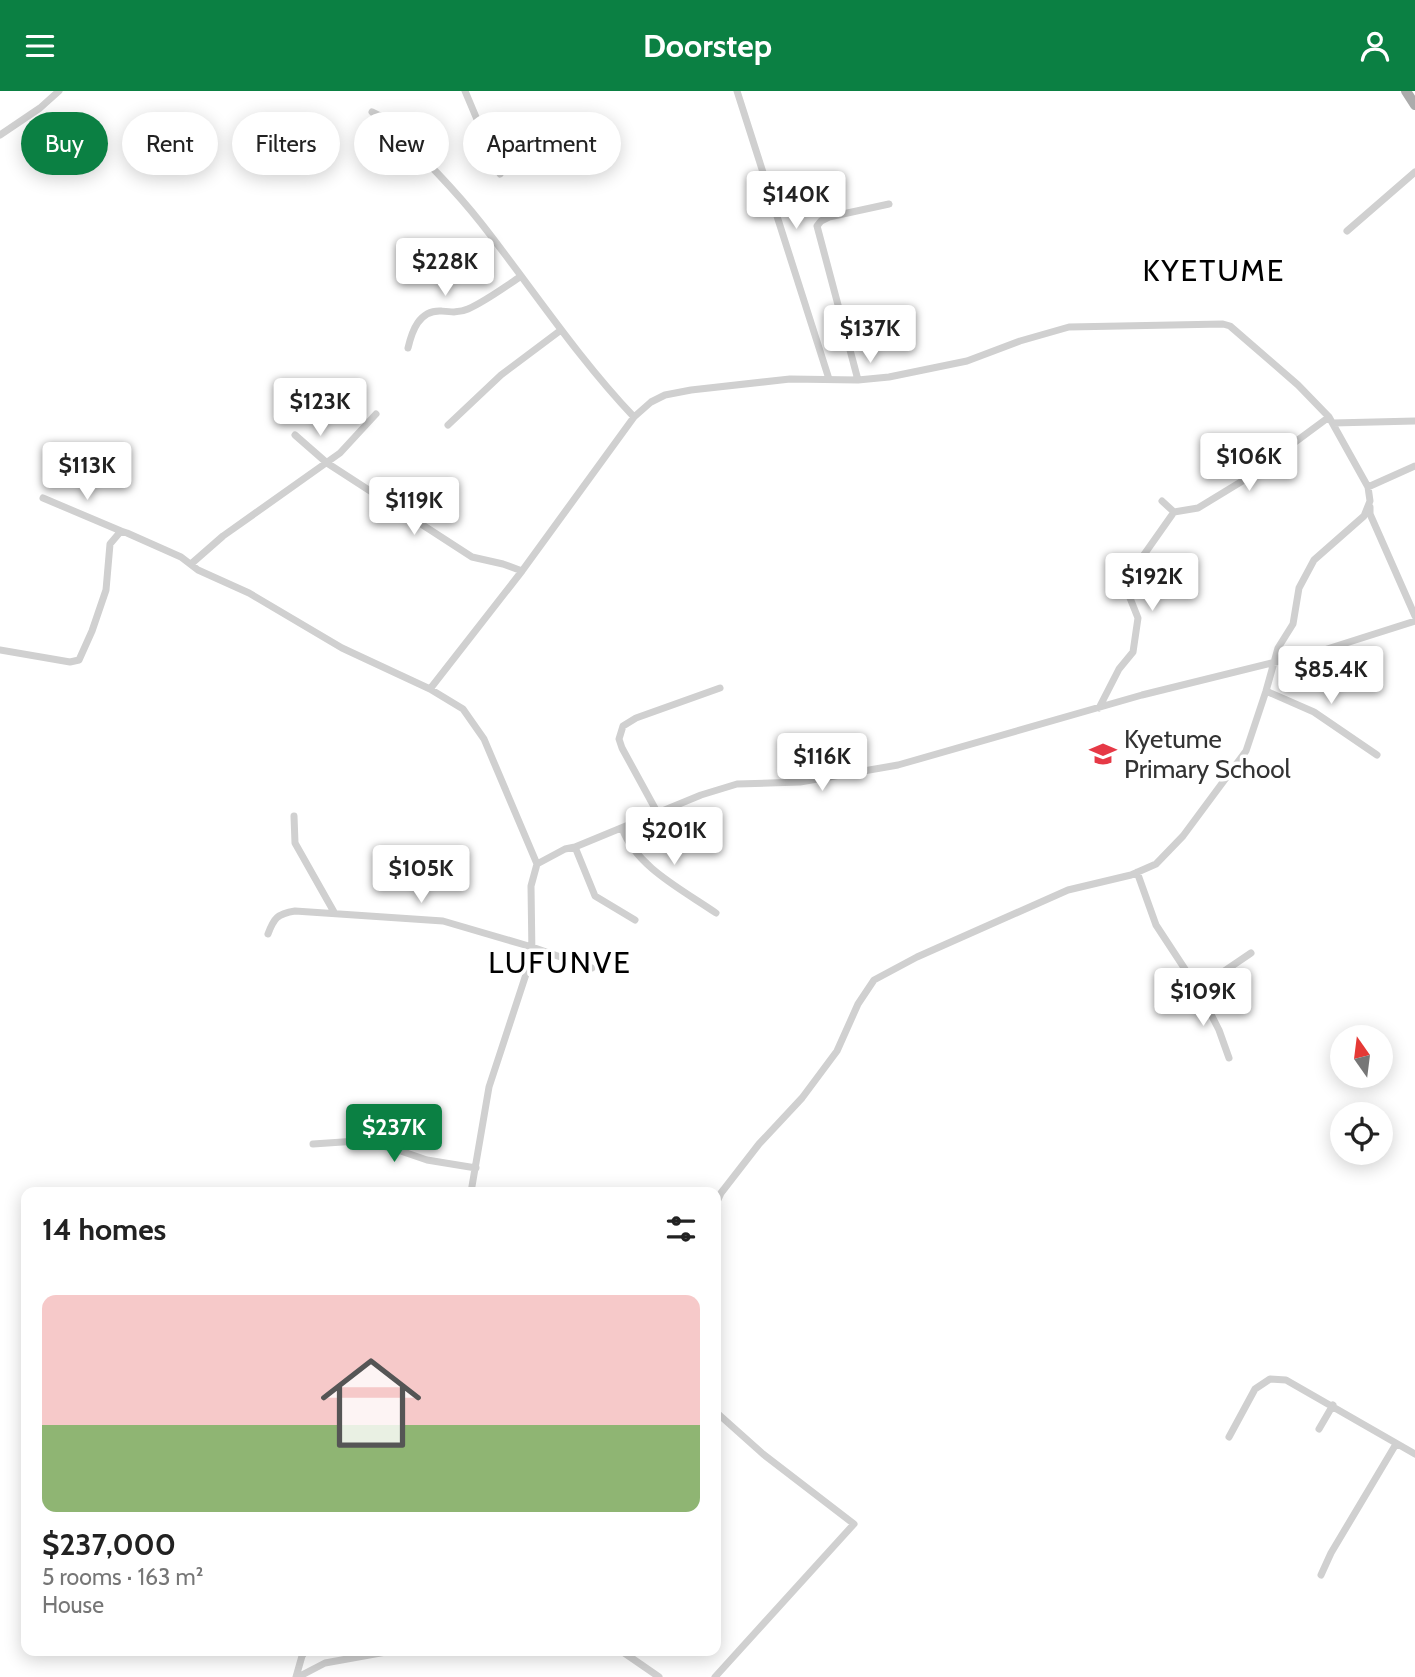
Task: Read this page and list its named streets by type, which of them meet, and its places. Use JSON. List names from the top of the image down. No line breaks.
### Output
{"districts":["KYETUME","LUFUNVE"],"places":{"school or university":["Kyetume Primary School"]},"north":"top","page":{"header":"Doorstep","chip":["Buy","Rent","Filters","New","Apartment"],"price":["$140K","$228K","$137K","$123K","$106K","$113K","$119K","$192K","$85.4K","$116K","$201K","$105K","$109K","$237K"],"heading":"14 homes","list":[{"name":"$237,000","note":"5 rooms · 163 m² · House"}]}}
